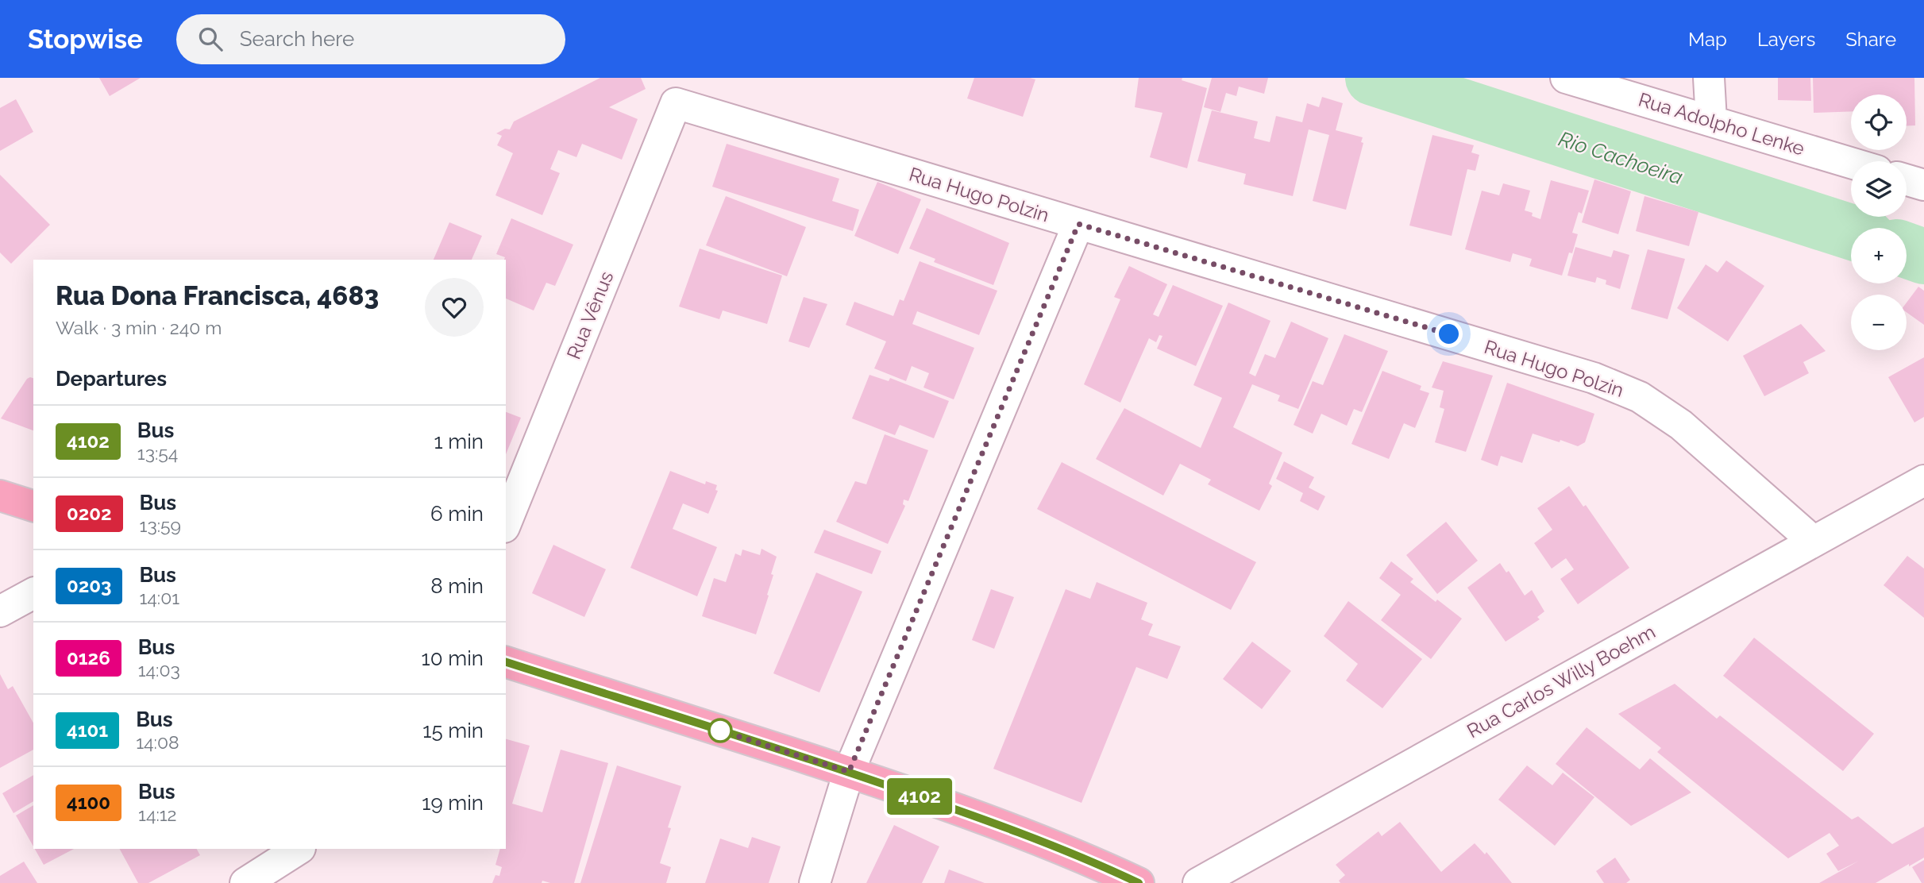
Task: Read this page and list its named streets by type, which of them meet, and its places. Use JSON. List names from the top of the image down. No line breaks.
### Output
{"streets":{"street":["Rua Adolpho Lenke","Rua Hugo Polzin","Rua Vênus","Rua Carlos Willy Boehm"]},"crossings":[["Rua Hugo Polzin","Rua Vênus"],["Rua Hugo Polzin","Rua Carlos Willy Boehm"]],"water":["Rio Cachoeira"],"lines":["bus line 4102"],"page":{"header":"Stopwise","search":"Search here","nav":["Map","Layers","Share"],"on_map":"4102","map_buttons":["+","−"],"heading":[["Rua Dona Francisca, 4683","Walk · 3 min · 240 m"],"Departures"],"list":[{"mark":"4102","name":"Bus","note":"13:54","value":"1 min"},{"mark":"0202","name":"Bus","note":"13:59","value":"6 min"},{"mark":"0203","name":"Bus","note":"14:01","value":"8 min"},{"mark":"0126","name":"Bus","note":"14:03","value":"10 min"},{"mark":"4101","name":"Bus","note":"14:08","value":"15 min"},{"mark":"4100","name":"Bus","note":"14:12","value":"19 min"}]}}
